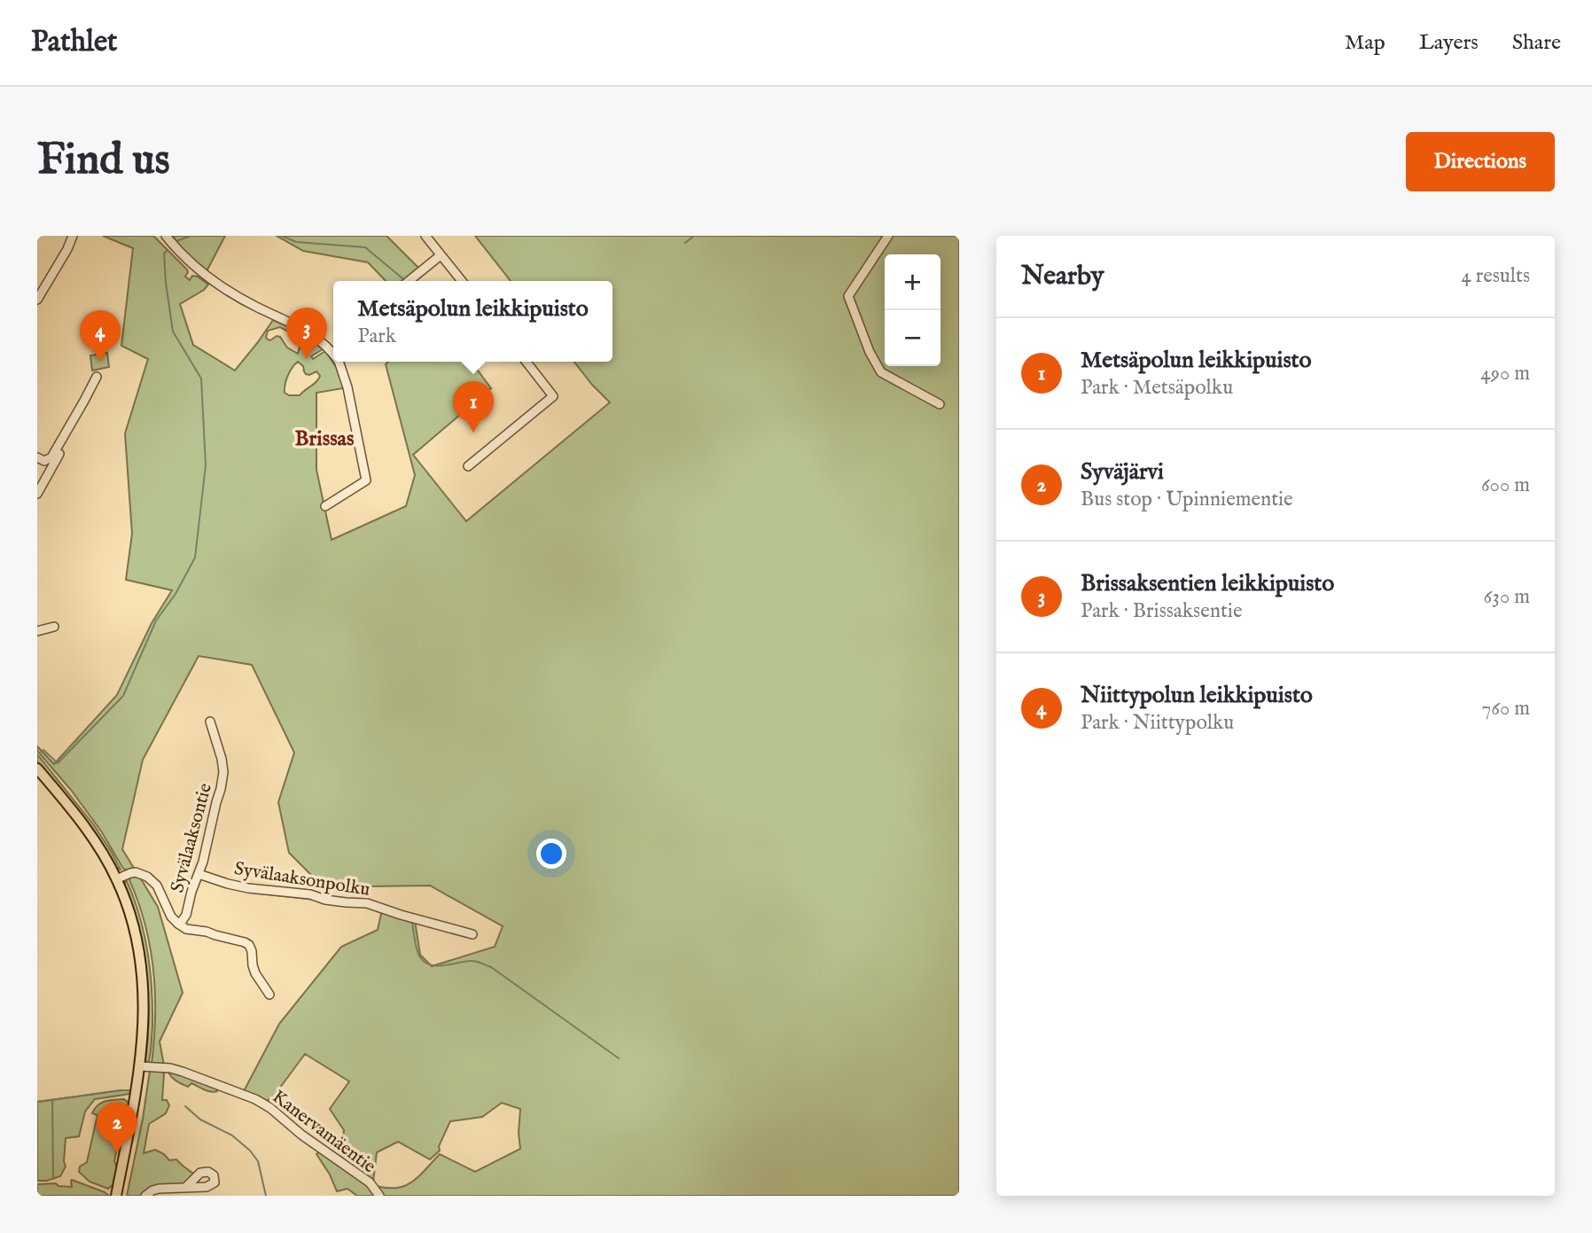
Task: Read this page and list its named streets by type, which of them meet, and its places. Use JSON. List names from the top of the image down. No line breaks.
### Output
{"streets":{"street":["Syvälaaksontie","Syvälaaksonpolku","Kanervamäentie"]},"crossings":[["Syvälaaksontie","Syvälaaksonpolku"]],"districts":["Brissas"],"page":{"header":"Pathlet","nav":["Map","Layers","Share"],"buttons":"Directions","title":"Find us","heading":["Nearby","4 results"],"map_buttons":["+","−"],"popup":["Metsäpolun leikkipuisto","Park"],"pins":["3","4","1","2"],"list":[{"mark":"1","name":"Metsäpolun leikkipuisto","note":"Park · Metsäpolku","value":"490 m"},{"mark":"2","name":"Syväjärvi","note":"Bus stop · Upinniementie","value":"600 m"},{"mark":"3","name":"Brissaksentien leikkipuisto","note":"Park · Brissaksentie","value":"630 m"},{"mark":"4","name":"Niittypolun leikkipuisto","note":"Park · Niittypolku","value":"760 m"}]}}
